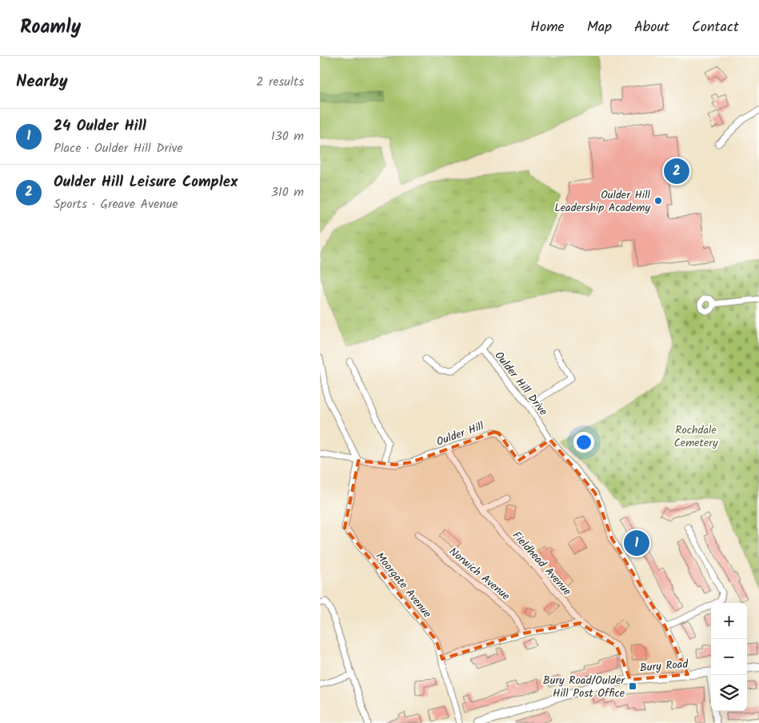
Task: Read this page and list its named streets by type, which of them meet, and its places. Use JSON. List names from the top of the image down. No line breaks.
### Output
{"streets":{"main road":["Bury Road"],"street":["Oulder Hill Drive","Oulder Hill","Fieldhead Avenue","Norwich Avenue","Moorgate Avenue"]},"crossings":[["Oulder Hill Drive","Oulder Hill"],["Oulder Hill Drive","Bury Road"],["Oulder Hill","Fieldhead Avenue"],["Oulder Hill","Moorgate Avenue"],["Fieldhead Avenue","Bury Road"]],"parks":["Rochdale Cemetery"],"places":{"other":["Oulder Hill Leadership Academy"],"transit":["Bury Road/Oulder Hill Post Office"]},"page":{"header":"Roamly","nav":["Home","Map","About","Contact"],"heading":["Nearby","2 results"],"list":[{"mark":"1","name":"24 Oulder Hill","note":"Place · Oulder Hill Drive","value":"130 m"},{"mark":"2","name":"Oulder Hill Leisure Complex","note":"Sports · Greave Avenue","value":"310 m"}],"pins":["2","1"],"map_buttons":["+","−"]}}
